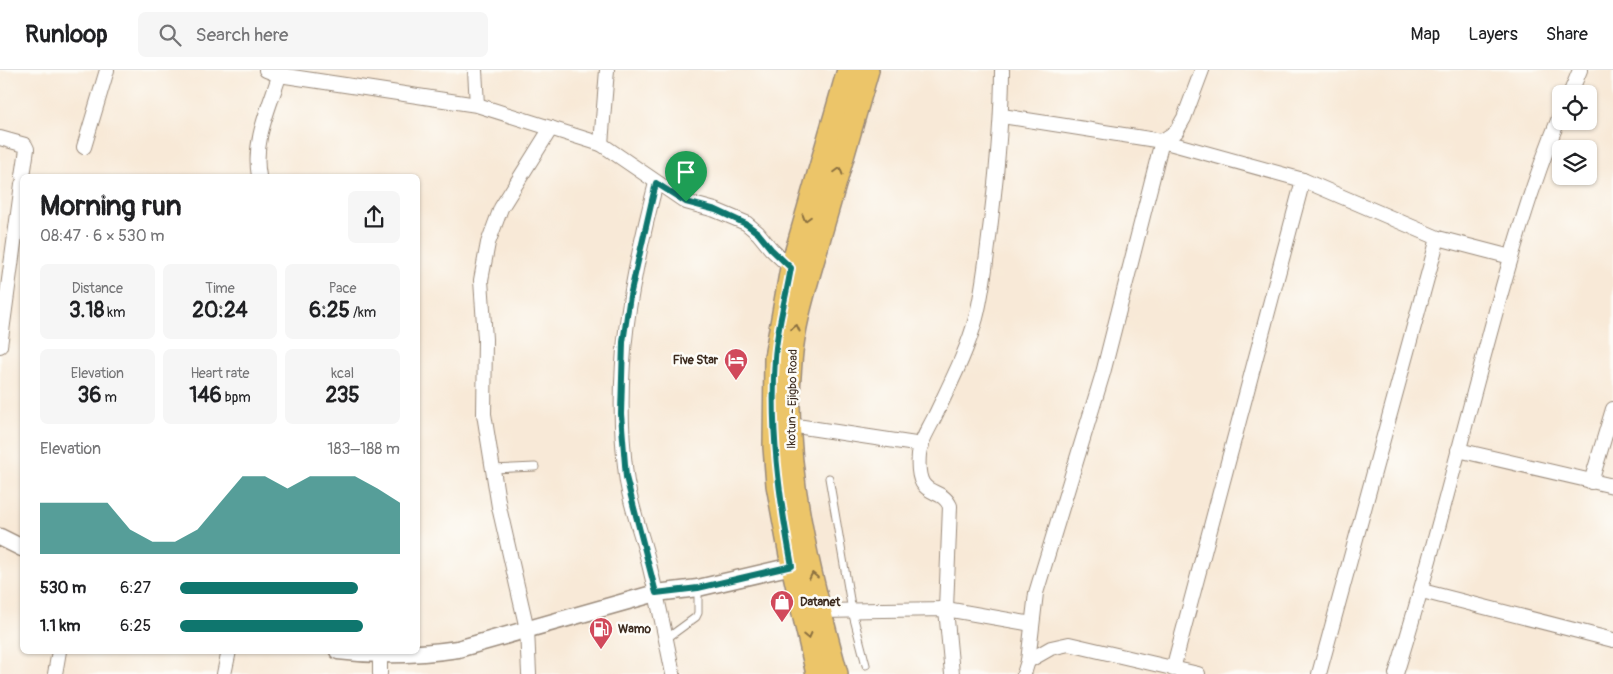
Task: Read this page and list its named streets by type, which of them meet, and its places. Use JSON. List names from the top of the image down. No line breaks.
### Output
{"streets":{"main road":["Ikotun - Ejigbo Road"]},"places":{"hotel":["Five Star"],"shop":["Datanet"],"fuel station":["Wamo"]},"page":{"header":"Runloop","search":"Search here","nav":["Map","Layers","Share"],"heading":["Morning run","08:47 · 6 × 530 m"],"stats":[["Distance","3.18 km"],["Time","20:24"],["Pace","6:25 /km"],["Elevation","36 m"],["Heart rate","146 bpm"],["kcal","235"]],"chart":["Elevation","183–188 m"],"list":[{"name":"530 m","note":"6:27"},{"name":"1.1 km","note":"6:25"}]}}
